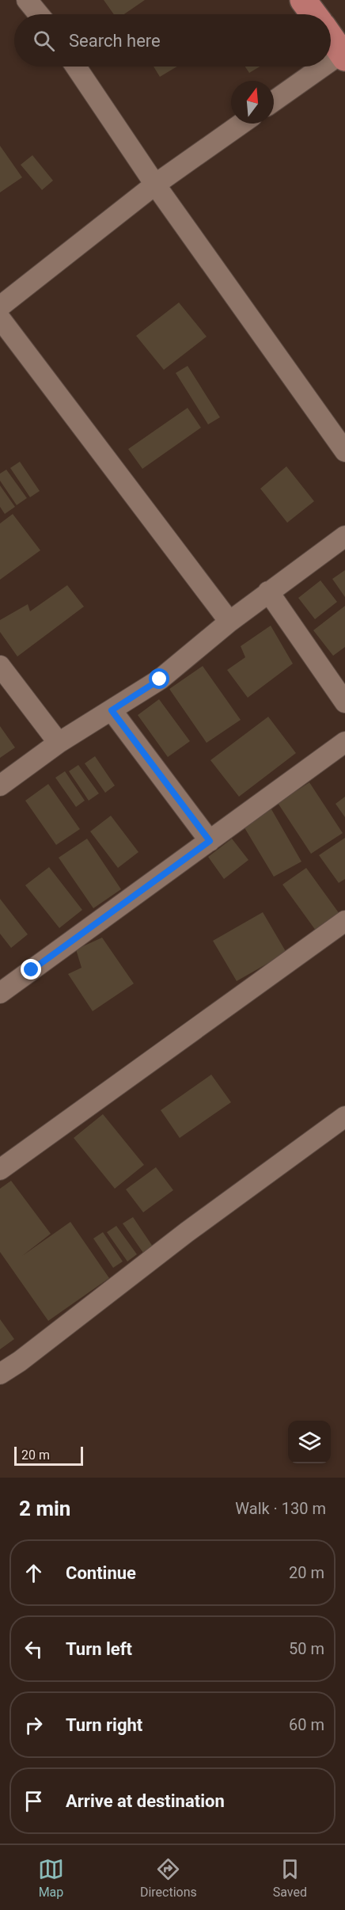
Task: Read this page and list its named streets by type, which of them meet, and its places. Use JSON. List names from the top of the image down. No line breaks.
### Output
{"scale_bar":"20 m","north":"top","page":{"search":"Search here","scale":"20 m","heading":["2 min","Walk · 130 m"],"list":[["Continue","20 m"],["Turn left","50 m"],["Turn right","60 m"],"Arrive at destination"],"nav":["Map","Directions","Saved"]}}
